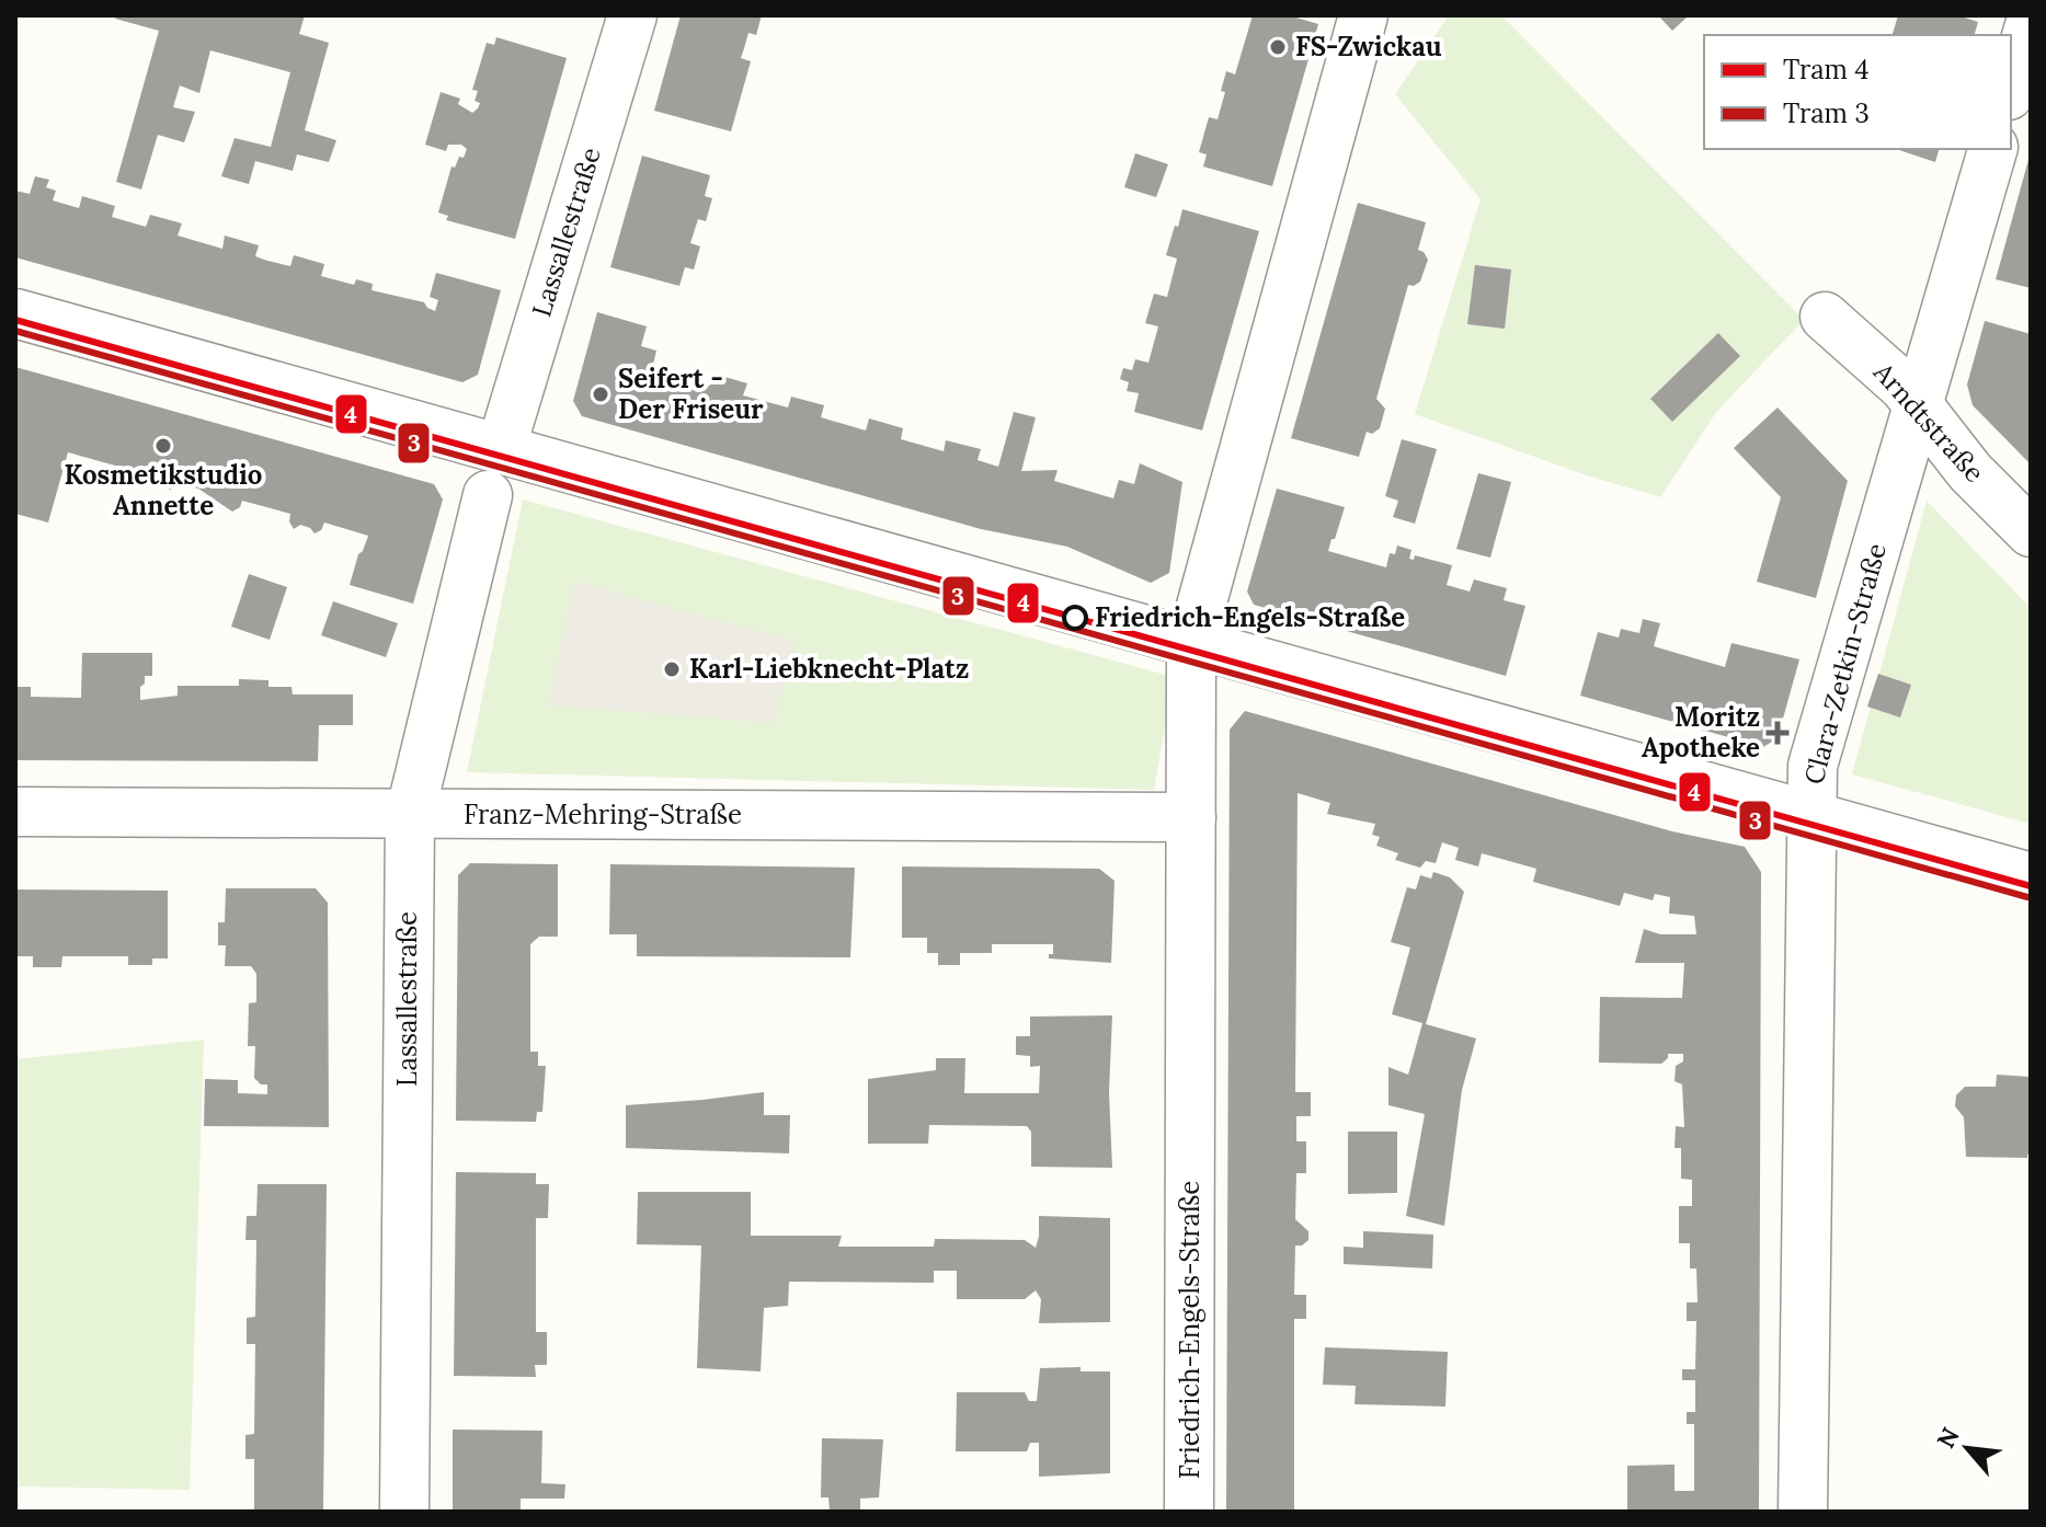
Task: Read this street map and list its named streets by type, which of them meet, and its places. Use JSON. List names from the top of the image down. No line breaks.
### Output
{"streets":{"street":["Lassallestraße","Arndtstraße","Clara-Zetkin-Straße","Franz-Mehring-Straße","Friedrich-Engels-Straße"]},"crossings":[["Lassallestraße","Franz-Mehring-Straße"],["Arndtstraße","Clara-Zetkin-Straße"],["Franz-Mehring-Straße","Friedrich-Engels-Straße"]],"places":{"other":["FS-Zwickau","Seifert - Der Friseur","Kosmetikstudio Annette","Friedrich-Engels-Straße","Karl-Liebknecht-Platz"],"health":["Moritz Apotheke"]},"lines":["tram line 4","tram line 3"],"legend":["Tram 4","Tram 3"],"north":"top left"}
